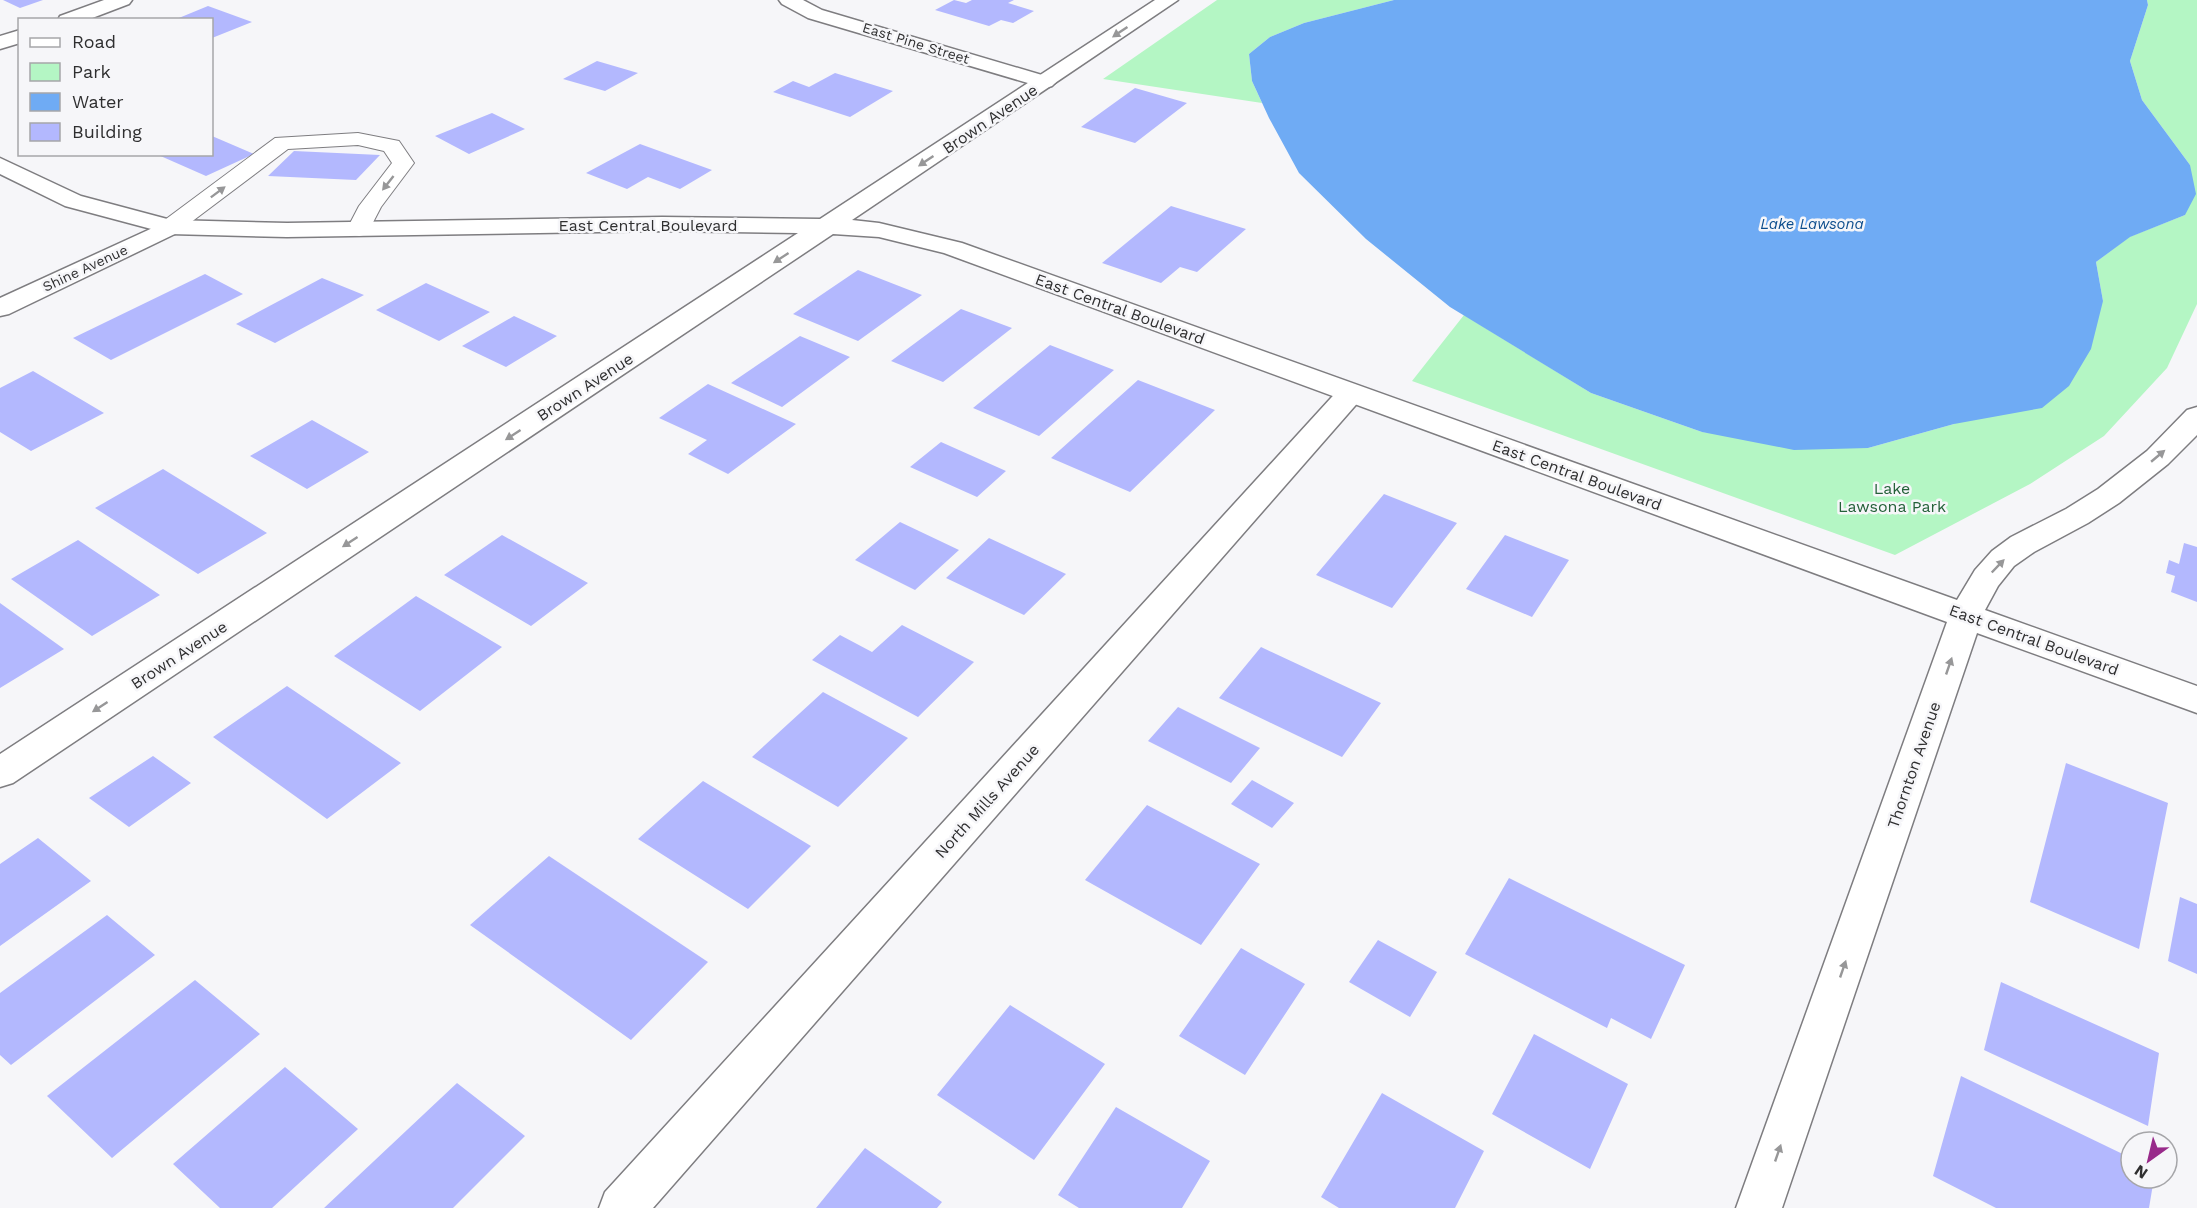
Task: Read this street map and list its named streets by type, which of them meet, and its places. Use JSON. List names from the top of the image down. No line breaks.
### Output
{"streets":{"street":["East Pine Street","Brown Avenue","East Central Boulevard","Shine Avenue","Thornton Avenue","North Mills Avenue"]},"crossings":[["East Pine Street","Brown Avenue"],["Brown Avenue","East Central Boulevard"],["East Central Boulevard","Shine Avenue"],["East Central Boulevard","Thornton Avenue"],["East Central Boulevard","North Mills Avenue"]],"one_way":["Brown Avenue","Thornton Avenue"],"water":["Lake Lawsona"],"parks":["Lake Lawsona Park"],"legend":["Road","Park","Water","Building"],"north":"bottom left"}
